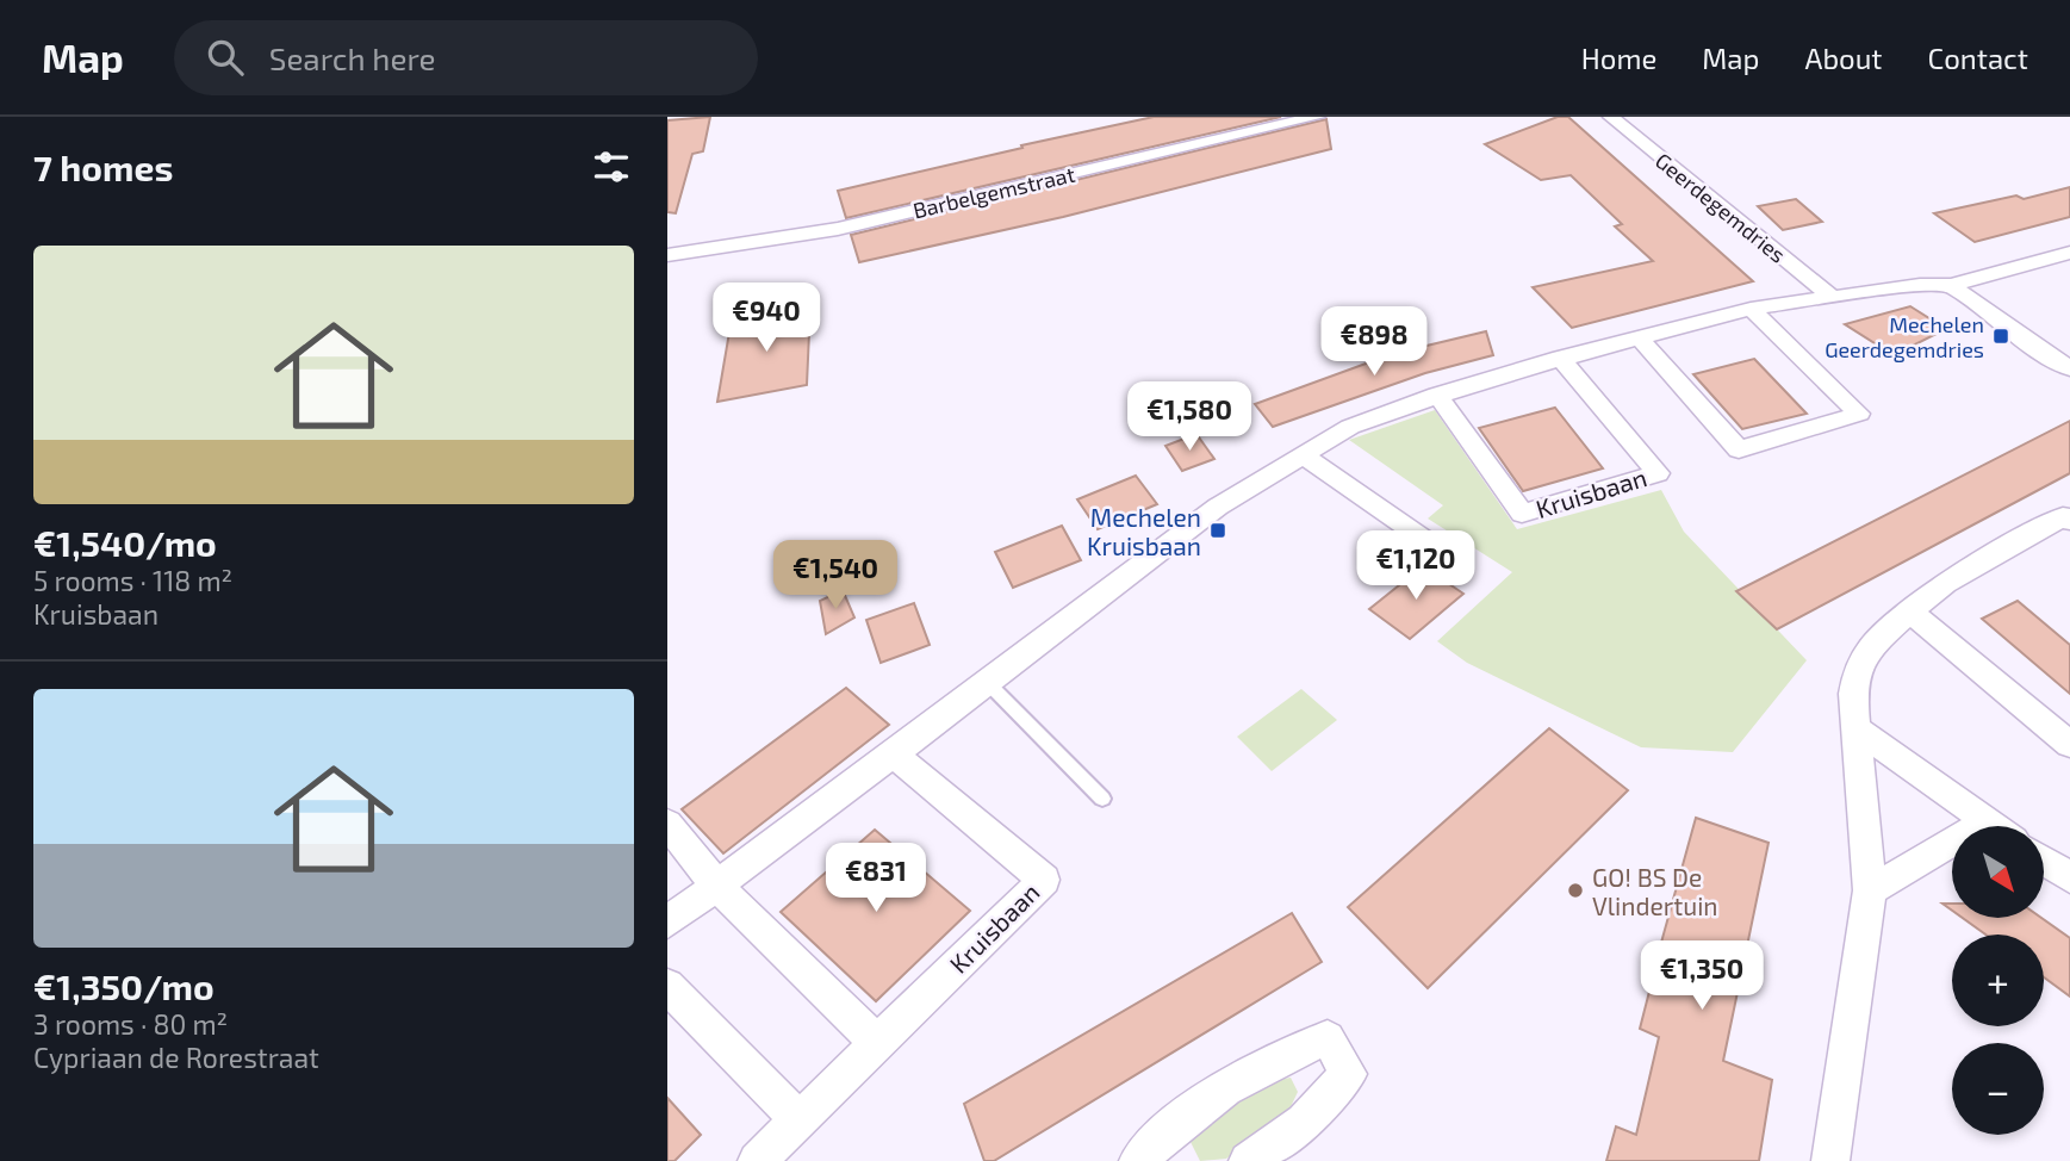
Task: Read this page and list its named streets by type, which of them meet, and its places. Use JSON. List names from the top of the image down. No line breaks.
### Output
{"streets":{"street":["Barbelgemstraat","Geerdegemdries","Kruisbaan"]},"places":{"transit":["Mechelen Geerdegemdries","Mechelen Kruisbaan"],"other":["GO! BS De Vlindertuin"]},"north":"bottom right","page":{"header":"Map","search":"Search here","nav":["Home","Map","About","Contact"],"heading":"7 homes","list":[{"name":"€1,540/mo","note":"5 rooms · 118 m² · Kruisbaan"},{"name":"€1,350/mo","note":"3 rooms · 80 m² · Cypriaan de Rorestraat"}],"price":["€940","€898","€1,580","€1,120","€1,540","€831","€1,350"],"map_buttons":["+","−"]}}
